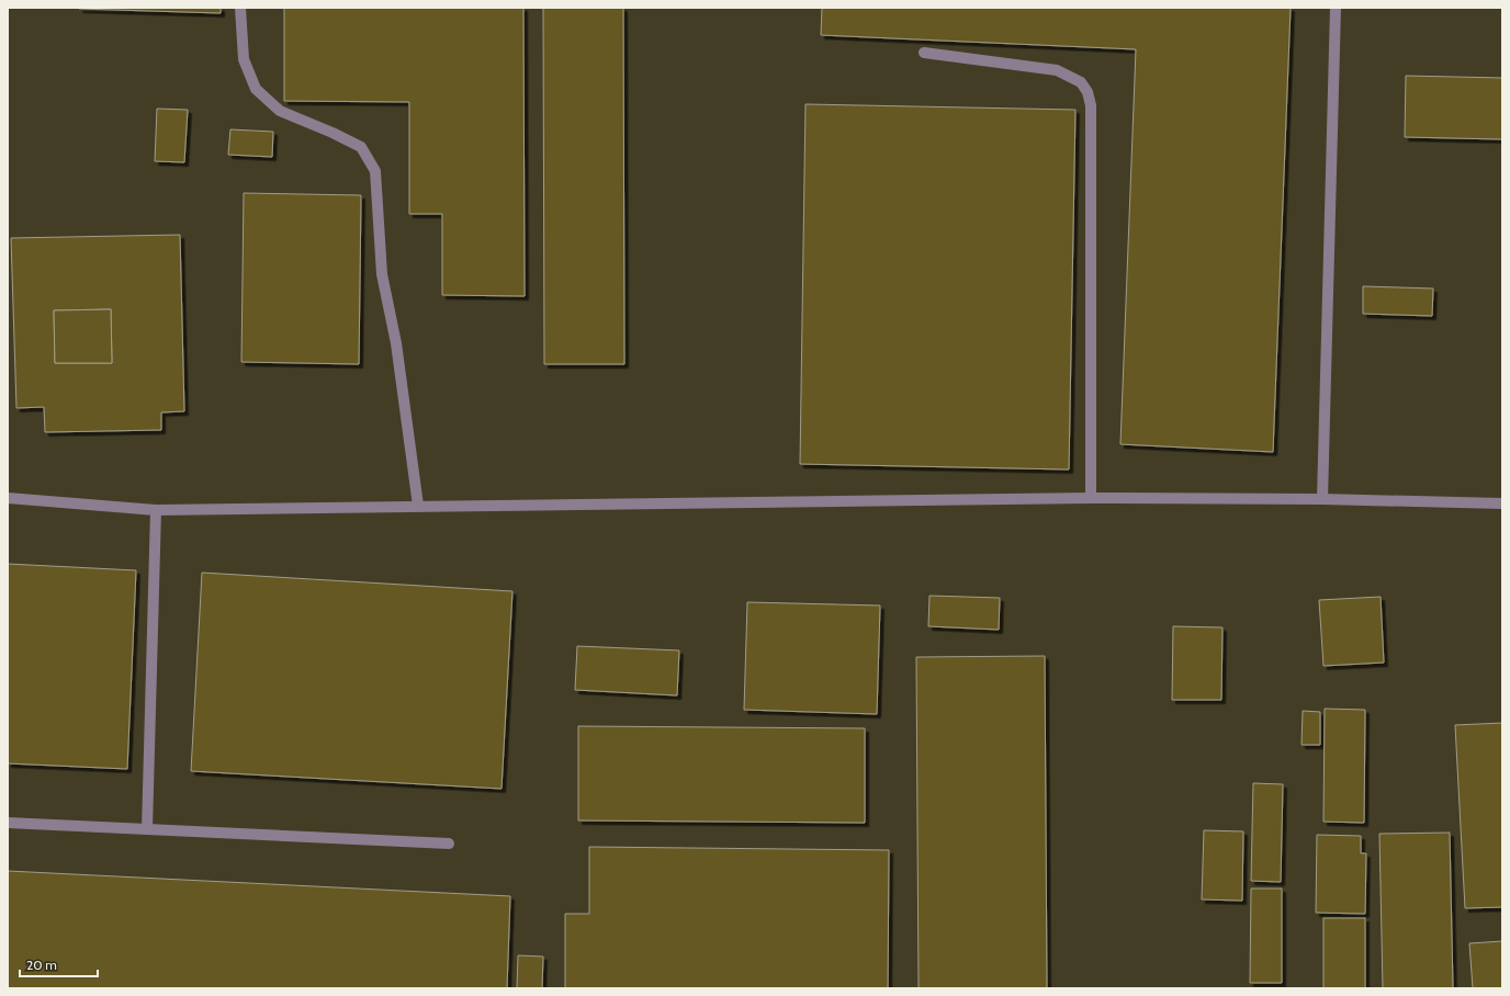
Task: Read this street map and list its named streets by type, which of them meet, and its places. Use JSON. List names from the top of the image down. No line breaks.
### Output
{"scale_bar":"20 m"}
